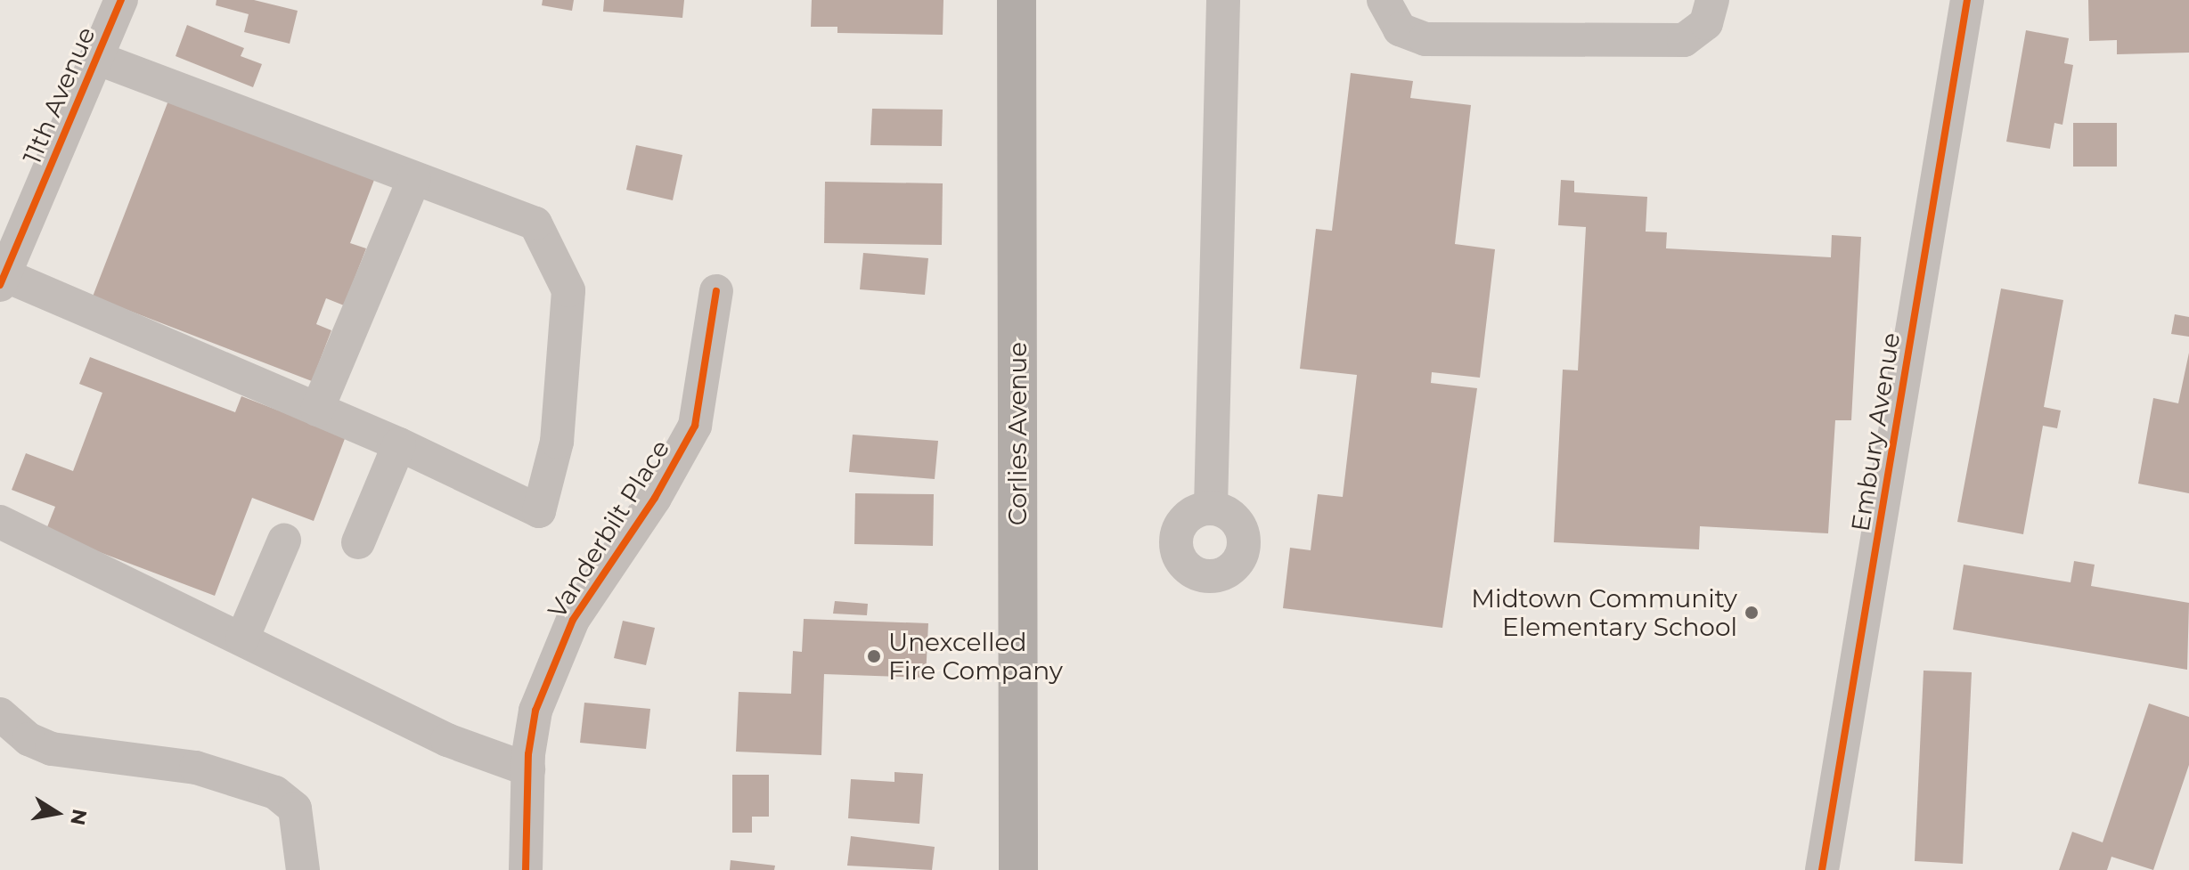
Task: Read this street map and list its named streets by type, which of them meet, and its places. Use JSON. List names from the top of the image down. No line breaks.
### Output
{"streets":{"main road":["Corlies Avenue"],"street":["11th Avenue","Embury Avenue","Vanderbilt Place"]},"places":["Midtown Community Elementary School","Unexcelled Fire Company"],"north":"right"}
